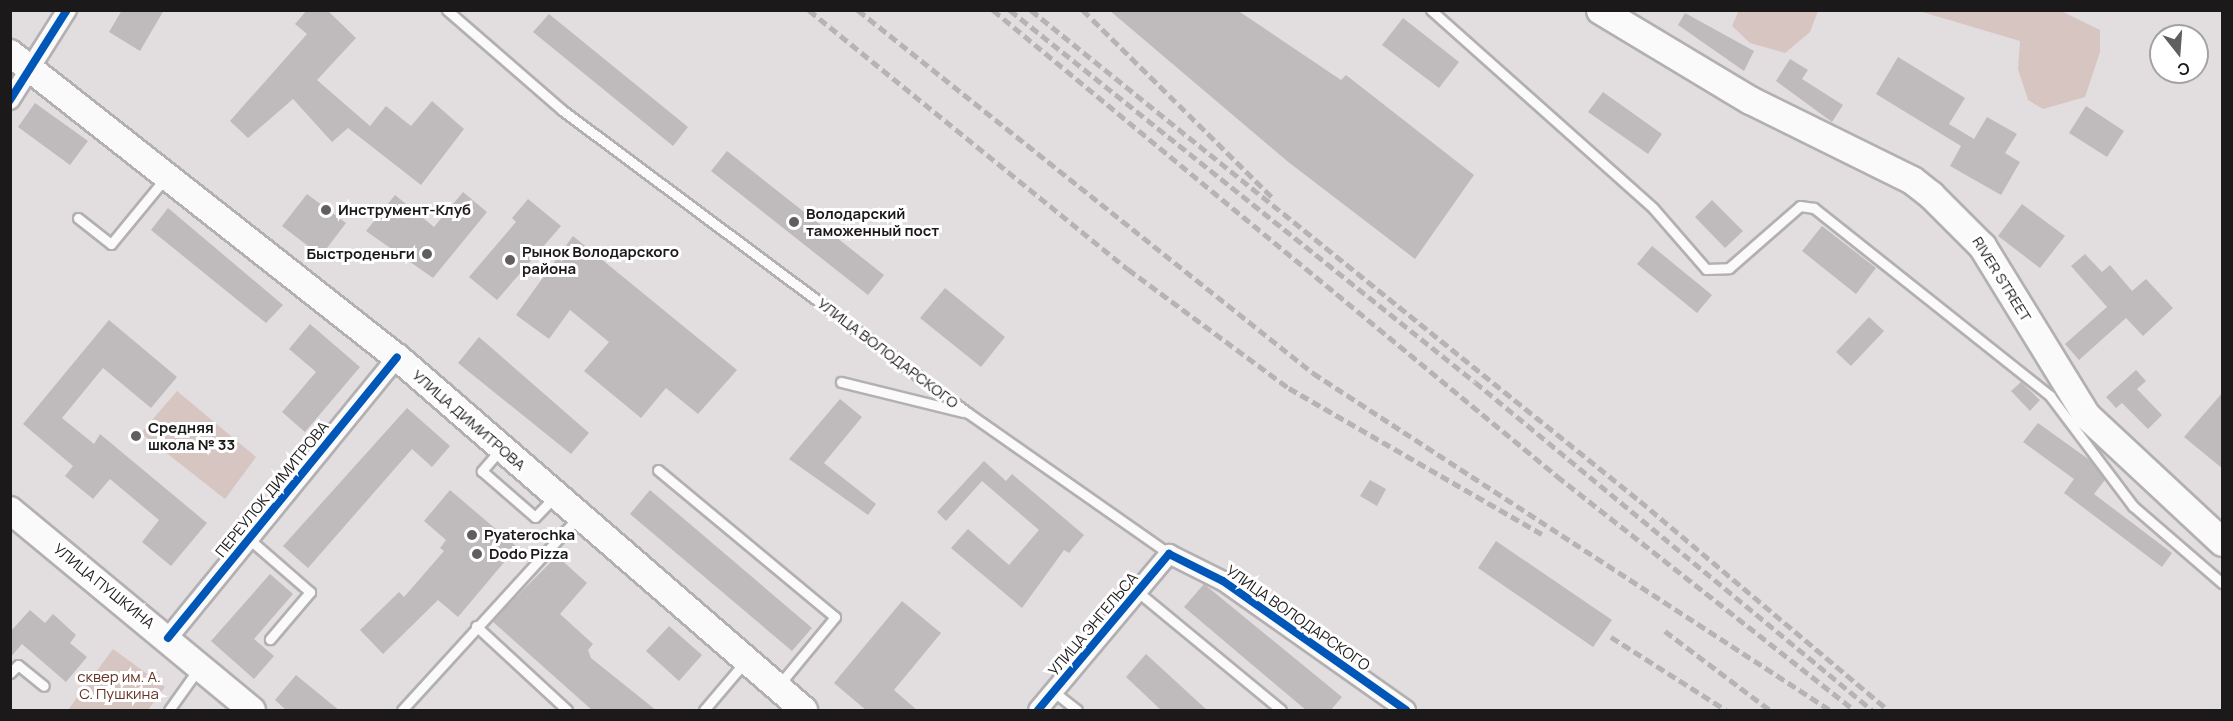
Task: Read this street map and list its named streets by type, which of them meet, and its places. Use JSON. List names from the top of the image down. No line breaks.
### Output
{"streets":{"main road":["RIVER STREET","УЛИЦА ДИМИТРОВА","УЛИЦА ПУШКИНА"],"street":["УЛИЦА ВОЛОДАРСКОГО","ПЕРЕУЛОК ДИМИТРОВА","УЛИЦА ЭНГЕЛЬСА"]},"crossings":[["УЛИЦА ВОЛОДАРСКОГО","УЛИЦА ЭНГЕЛЬСА"],["УЛИЦА ДИМИТРОВА","ПЕРЕУЛОК ДИМИТРОВА"],["ПЕРЕУЛОК ДИМИТРОВА","УЛИЦА ПУШКИНА"]],"parks":["сквер им. А. С. Пушкина"],"places":["Инструмент-Клуб","Володарский таможенный пост","Быстроденьги","Рынок Володарского района","Средняя школа № 33","Pyaterochka","Dodo Pizza"],"north":"bottom"}
